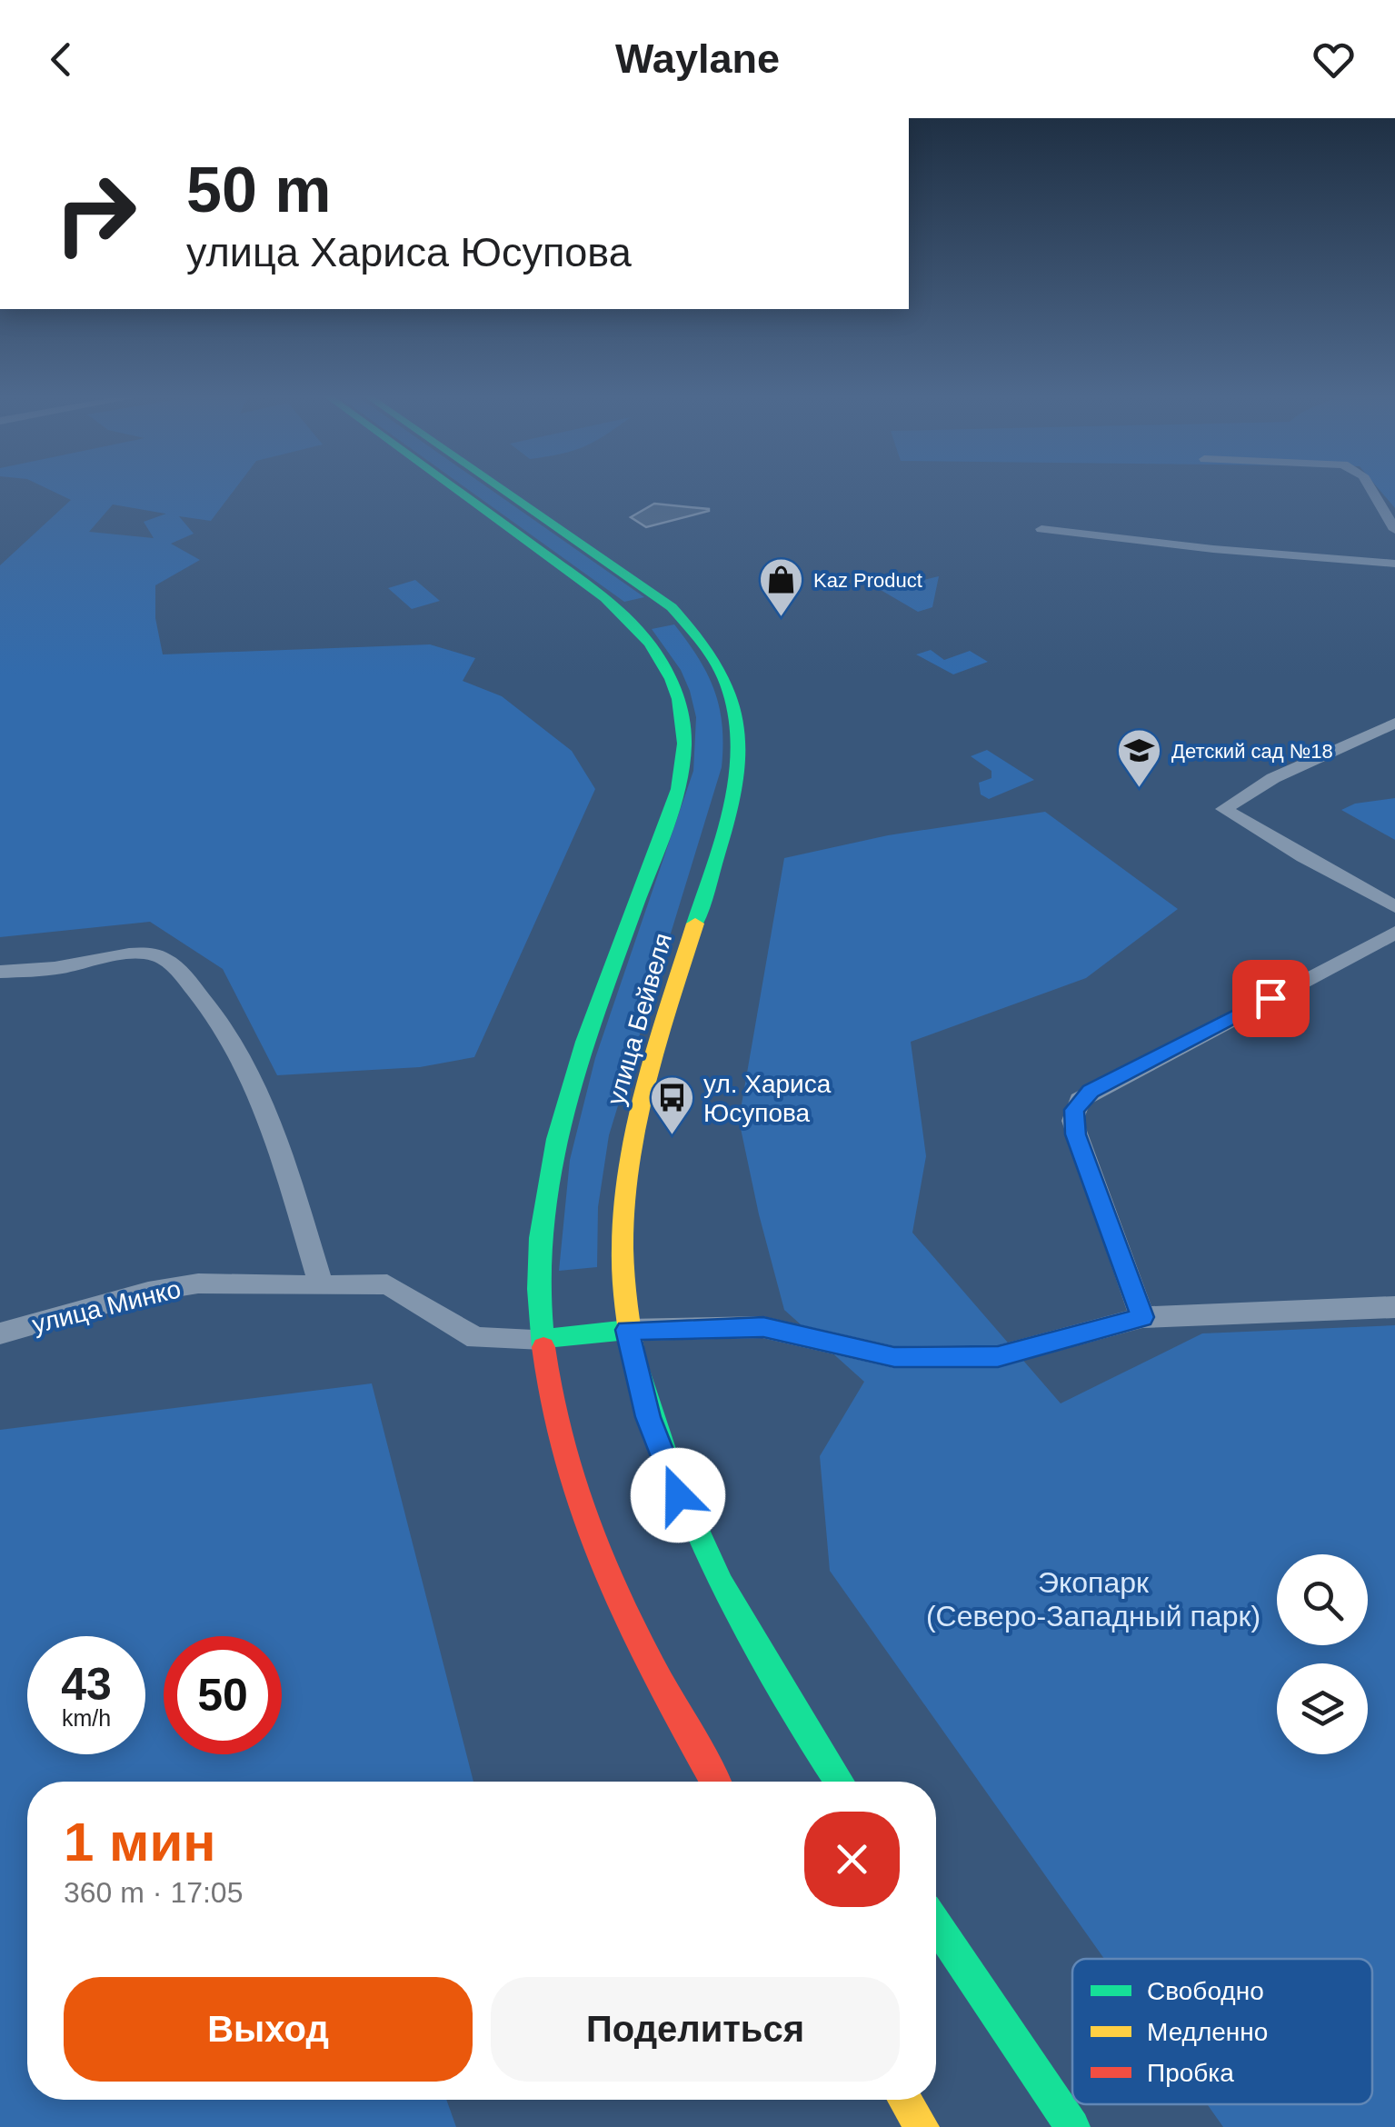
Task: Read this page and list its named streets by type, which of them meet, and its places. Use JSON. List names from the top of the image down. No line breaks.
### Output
{"streets":{"main road":["улица Бейвеля"],"street":["улица Минко"]},"crossings":[["улица Бейвеля","улица Минко"]],"parks":["Экопарк (Северо-Западный парк)"],"places":{"shop":["Kaz Product"],"school or university":["Детский сaд №18"],"bus stop":["ул. Хариса Юсупова"]},"legend":["Свободно","Медленно","Пробка"],"page":{"header":"Waylane","turn":["50 m","улица Хариса Юсупова"],"speed":"43 km/h","limit":"50","heading":["1 мин","360 m · 17:05"],"buttons":["Выход","Поделиться"]}}
